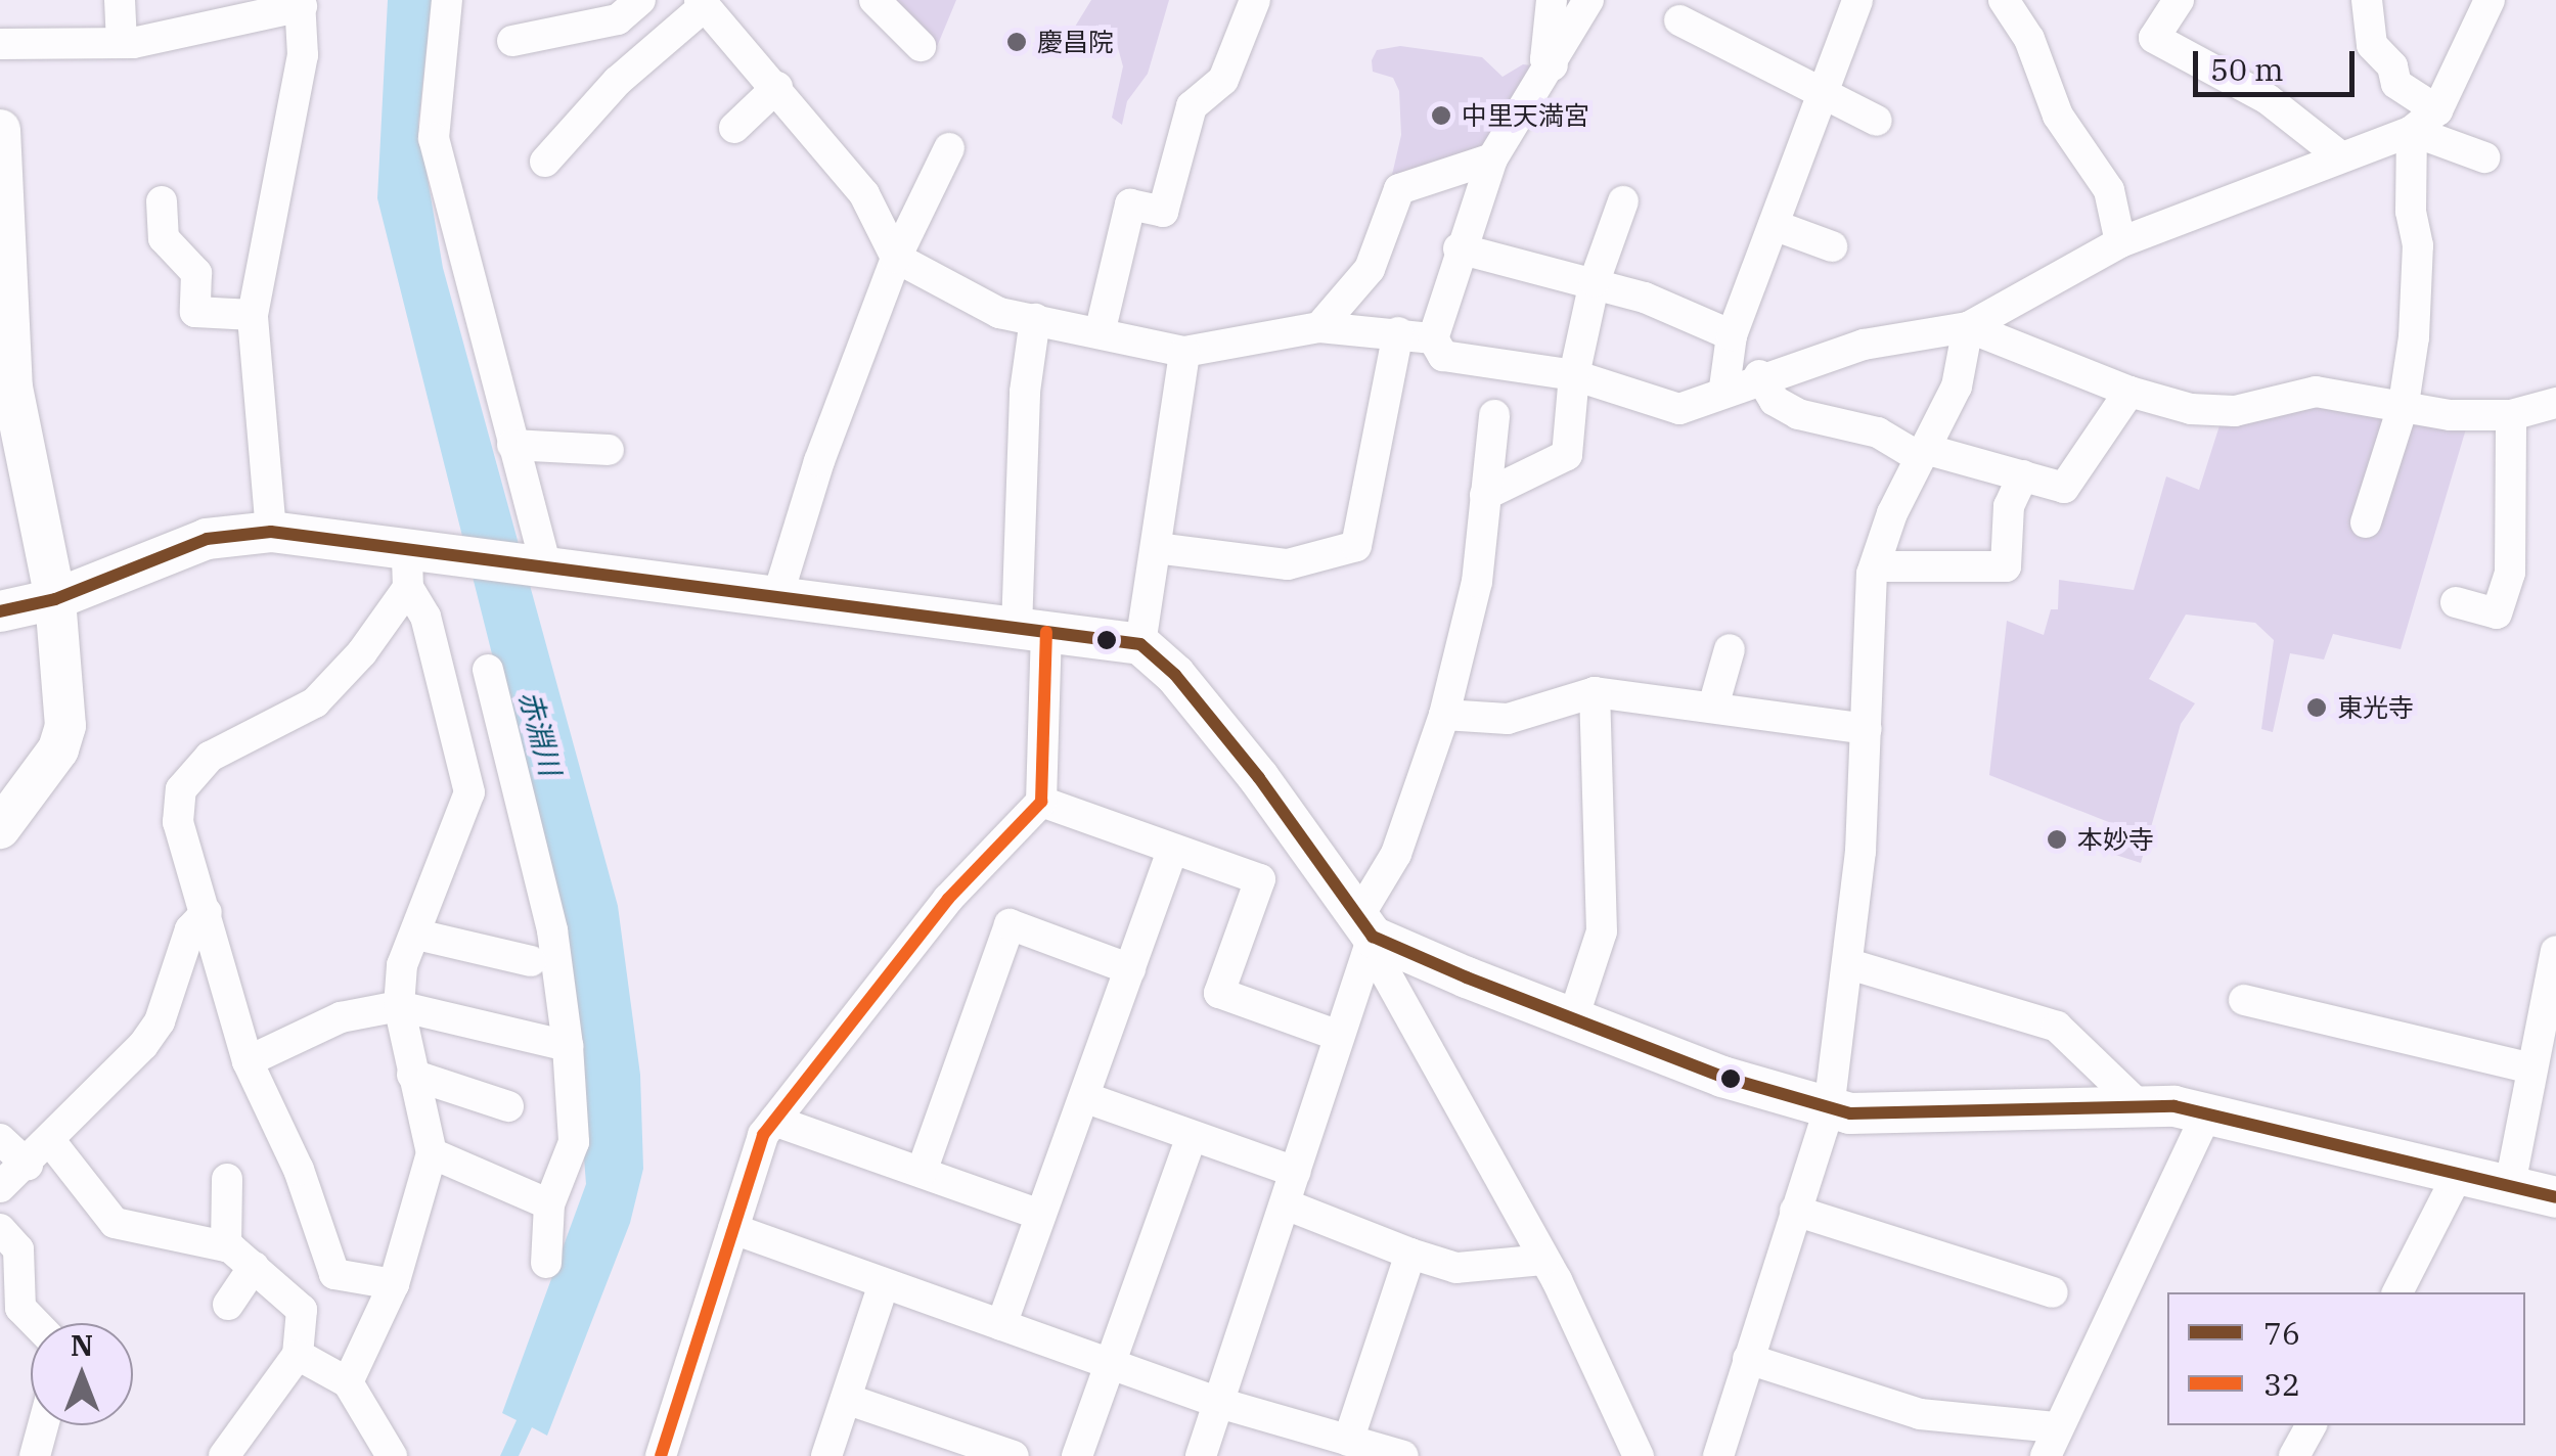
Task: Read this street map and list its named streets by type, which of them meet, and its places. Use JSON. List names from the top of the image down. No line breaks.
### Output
{"water":["赤淵川"],"places":["慶昌院","中里天満宮","東光寺","本妙寺"],"lines":["transit line 76","transit line 32"],"legend":["76","32"],"scale_bar":"50 m","north":"top"}
